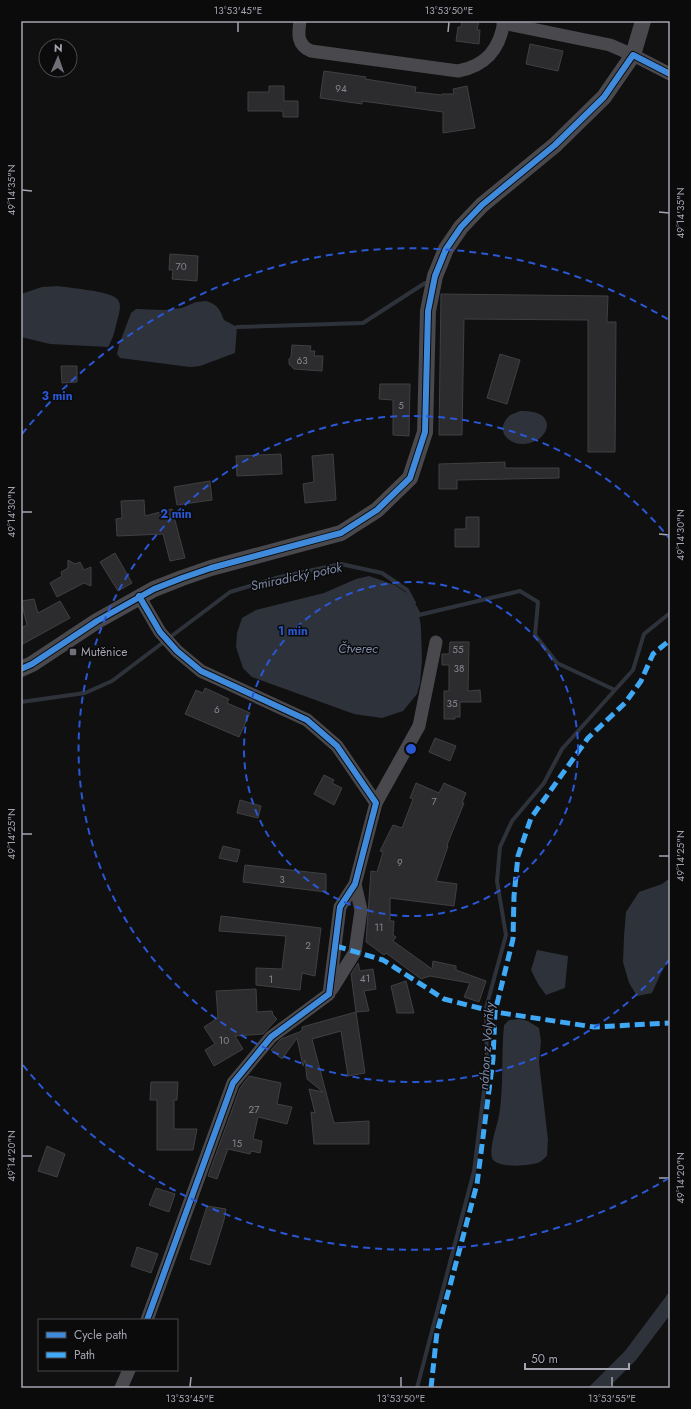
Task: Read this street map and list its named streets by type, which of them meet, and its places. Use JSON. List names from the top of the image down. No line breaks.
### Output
{"water":["Smiradický potok","Čtverec","náhon z Volyňky"],"places":{"transit":["Mutěnice"]},"house_numbers":["94","70","63","5","55","38","35","6","7","9","3","11","2","41","1","10","27","15"],"legend":["Cycle path","Path"],"scale_bar":"50 m","north":"top","coordinates":["13°53'45\"E","13°53'50\"E","49°14'35\"N","49°14'30\"N","49°14'25\"N","49°14'20\"N","13°53'55\"E"],"rings":["3 min","2 min","1 min"]}
